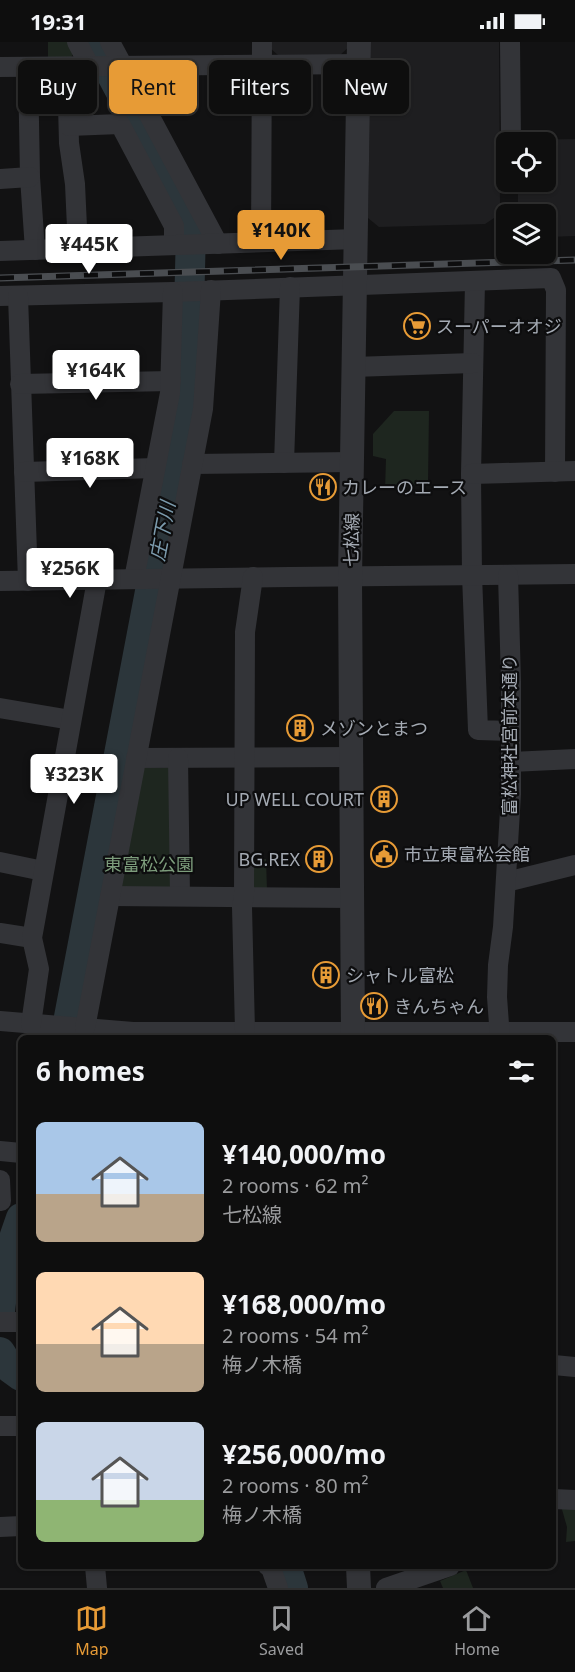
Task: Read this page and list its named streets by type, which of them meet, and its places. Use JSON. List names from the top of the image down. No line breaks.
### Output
{"streets":{"street":["七松線","富松神社宮前本通り"]},"water":["庄下川"],"parks":["東富松公園"],"places":{"supermarket":["スーパーオオジ"],"restaurant":["カレーのエース","きんちゃん"],"building":["メゾンとまつ","UP WELL COURT","BG.REX","シャトル富松"],"public building":["市立東富松会館"]},"page":{"status":"19:31","chip":["Buy","Rent","Filters","New"],"price":["¥140K","¥445K","¥164K","¥168K","¥256K","¥323K"],"heading":"6 homes","list":[{"name":"¥140,000/mo","note":"2 rooms · 62 m² · 七松線"},{"name":"¥168,000/mo","note":"2 rooms · 54 m² · 梅ノ木橋"},{"name":"¥256,000/mo","note":"2 rooms · 80 m² · 梅ノ木橋"}],"tabs":["Map","Saved","Home"]}}
